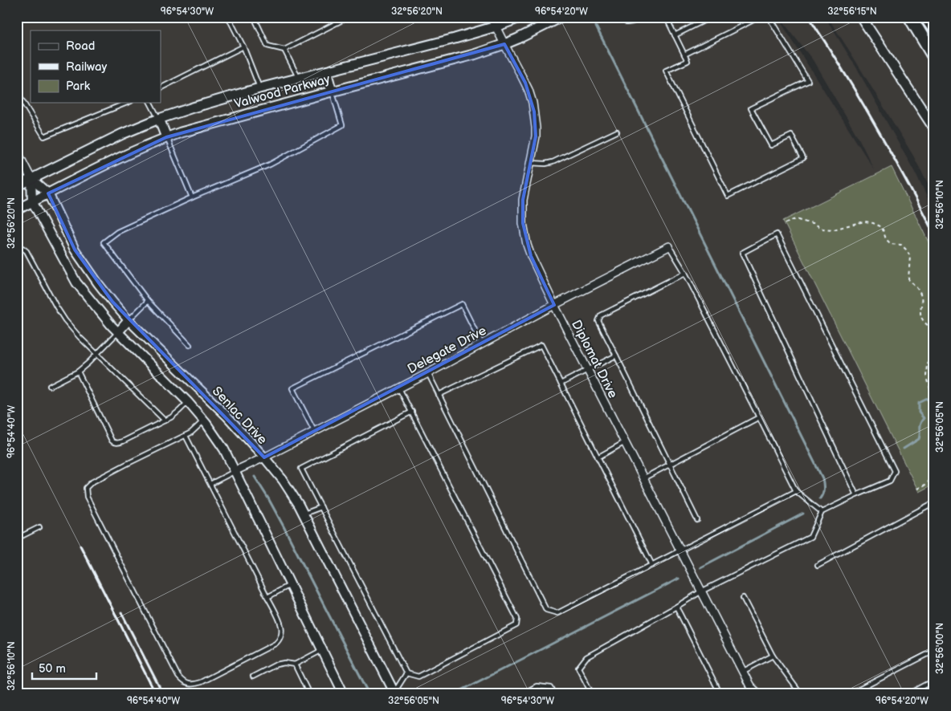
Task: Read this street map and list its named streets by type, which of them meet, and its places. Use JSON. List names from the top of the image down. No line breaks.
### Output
{"streets":{"main road":["Valwood Parkway"],"street":["Delegate Drive","Diplomat Drive","Senlac Drive"]},"crossings":[["Valwood Parkway","Diplomat Drive"],["Valwood Parkway","Senlac Drive"],["Delegate Drive","Diplomat Drive"],["Delegate Drive","Senlac Drive"]],"legend":["Road","Railway","Park"],"scale_bar":"50 m","coordinates":["96°54'30\"W","32°56'20\"N","96°54'20\"W","32°56'15\"N","32°56'10\"N","32°56'05\"N","96°54'40\"W","32°56'00\"N"]}
